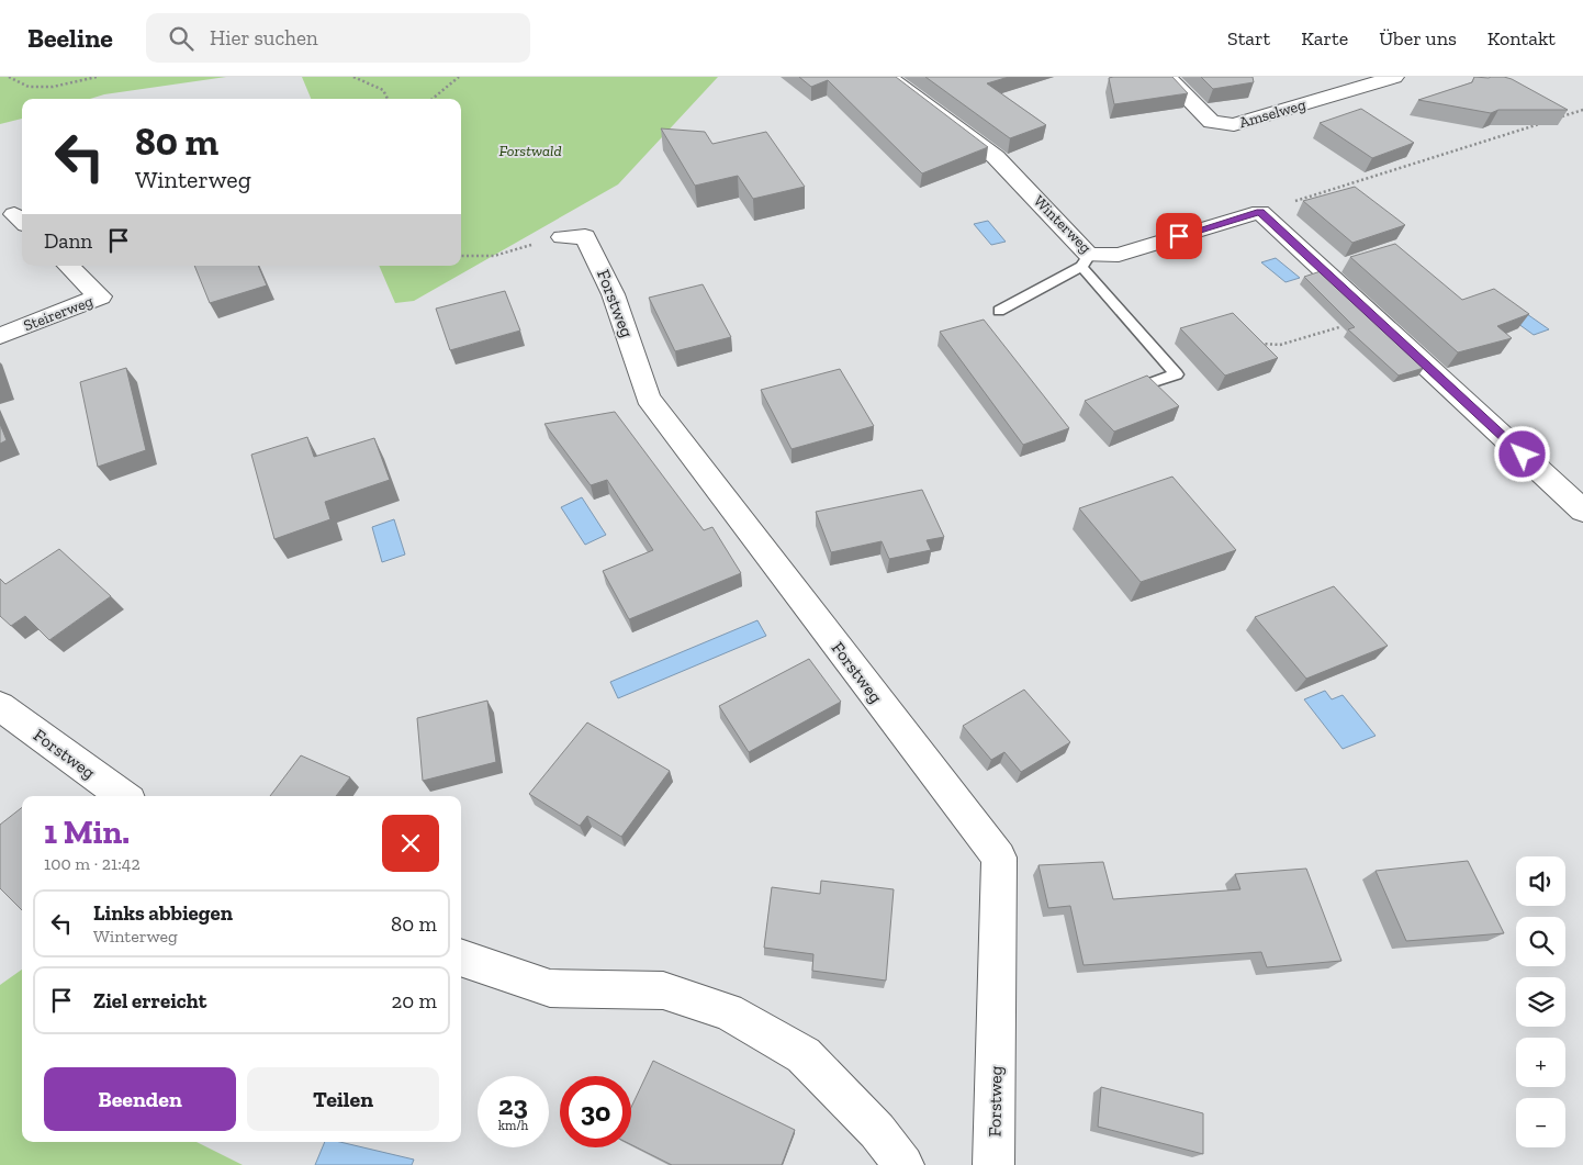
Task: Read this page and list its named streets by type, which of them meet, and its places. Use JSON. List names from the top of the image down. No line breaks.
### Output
{"streets":{"street":["Amselweg","Winterweg","Forstweg","Steirerweg"]},"parks":["Forstwald"],"page":{"header":"Beeline","search":"Hier suchen","nav":["Start","Karte","Über uns","Kontakt"],"turn":["80 m","Winterweg"],"then":"Dann","heading":["1 Min.","100 m · 21:42"],"map_buttons":["+","−"],"list":[{"name":"Links abbiegen","note":"Winterweg","value":"80 m"},{"name":"Ziel erreicht","value":"20 m"}],"buttons":["Beenden","Teilen"],"speed":"23 km/h","limit":"30"}}
